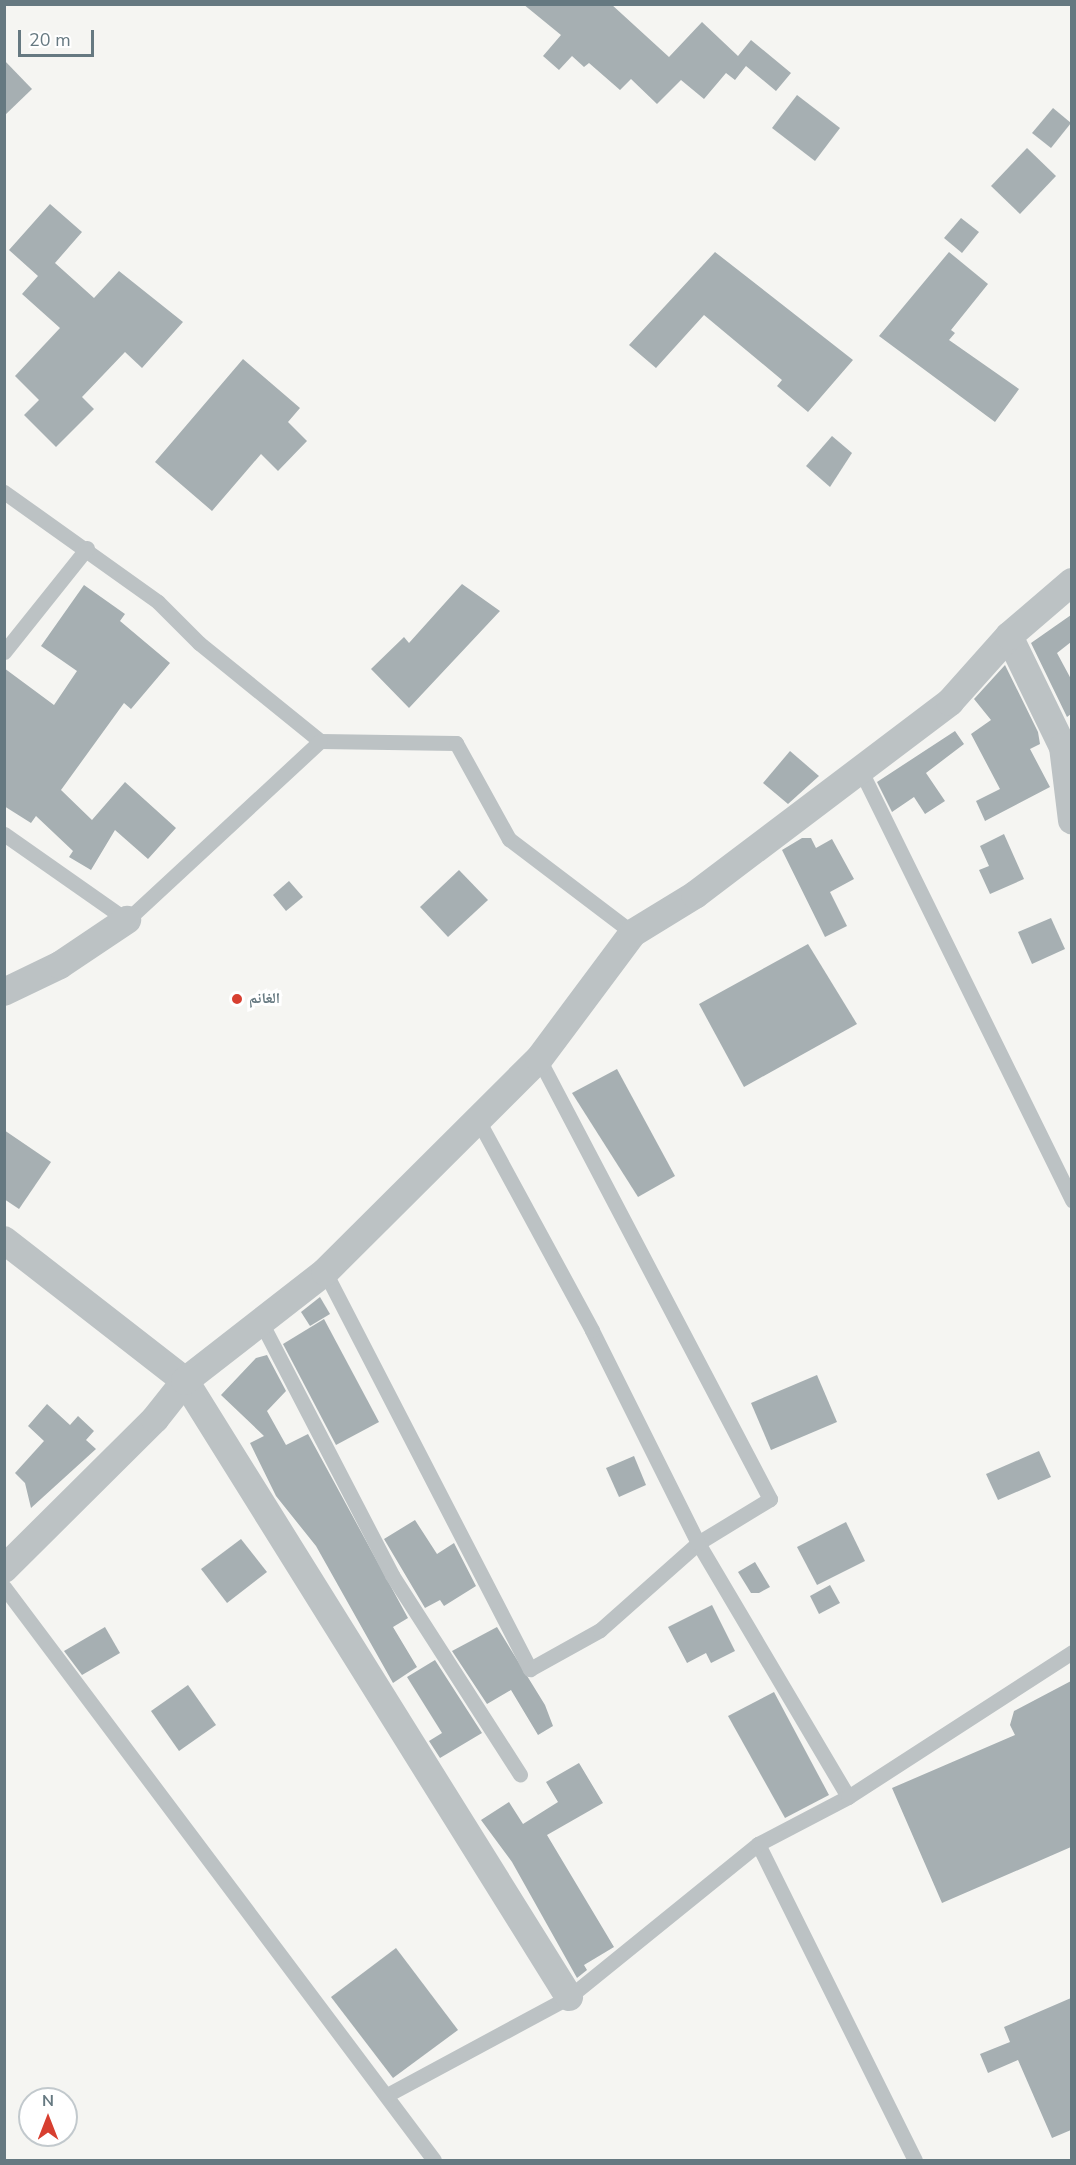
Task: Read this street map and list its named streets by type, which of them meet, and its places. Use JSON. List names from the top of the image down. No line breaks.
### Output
{"places":["الغانم"],"scale_bar":"20 m","north":"top"}
